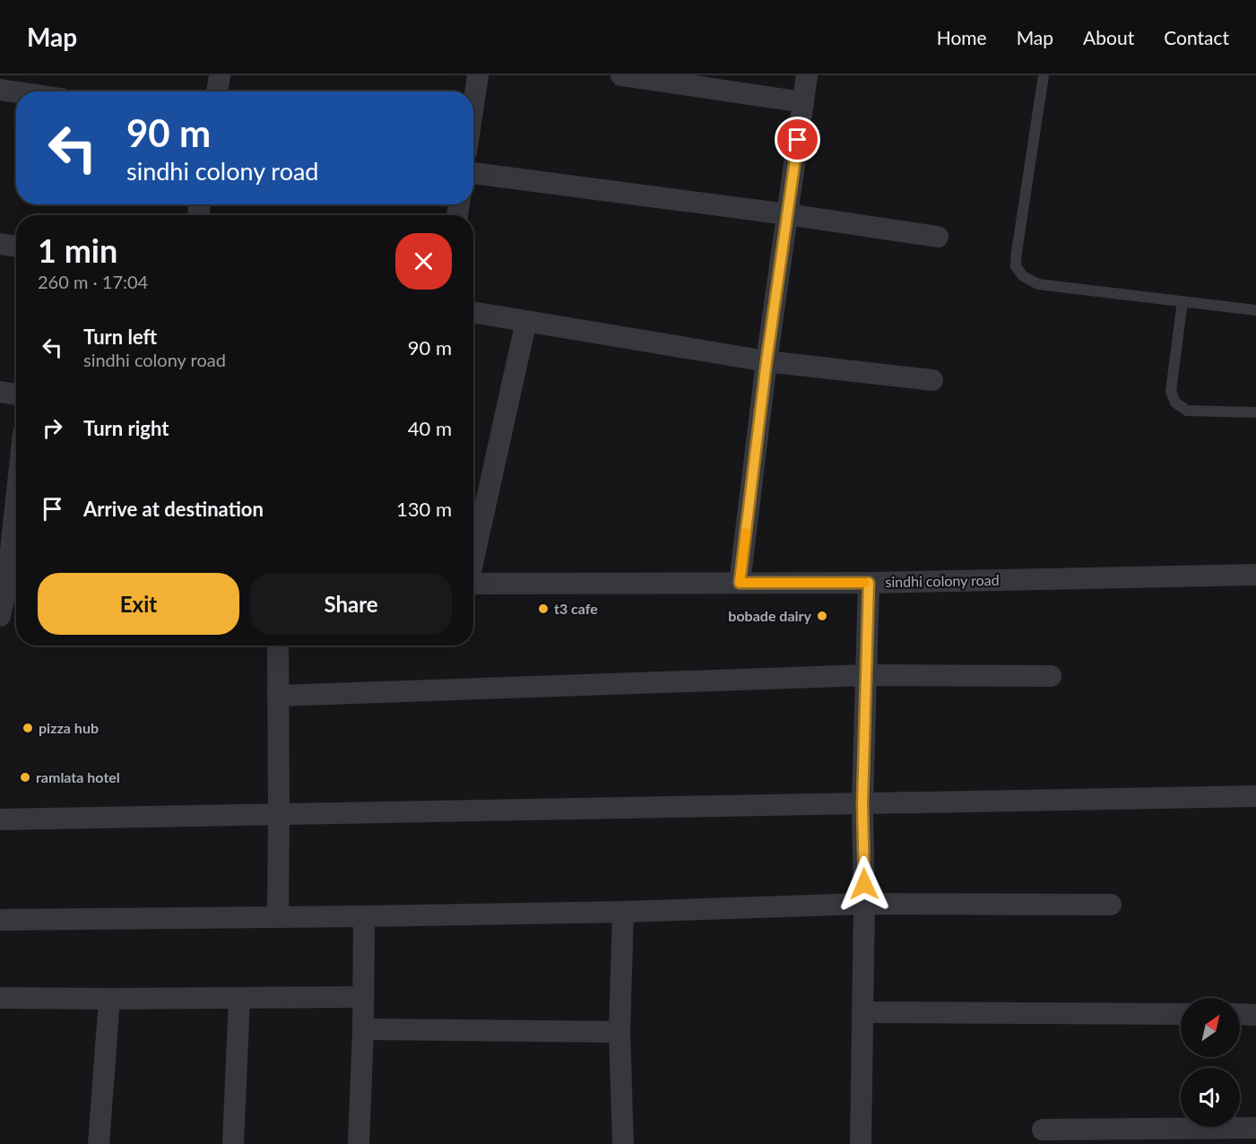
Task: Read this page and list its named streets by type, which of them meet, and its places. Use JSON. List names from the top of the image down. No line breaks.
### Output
{"streets":{"street":["sindhi colony road"]},"places":["t3 cafe","bobade dairy","pizza hub","ramlata hotel"],"north":"top right","page":{"header":"Map","nav":["Home","Map","About","Contact"],"turn":["90 m","sindhi colony road"],"heading":["1 min","260 m · 17:04"],"list":[{"name":"Turn left","note":"sindhi colony road","value":"90 m"},{"name":"Turn right","value":"40 m"},{"name":"Arrive at destination","value":"130 m"}],"buttons":["Exit","Share"]}}
